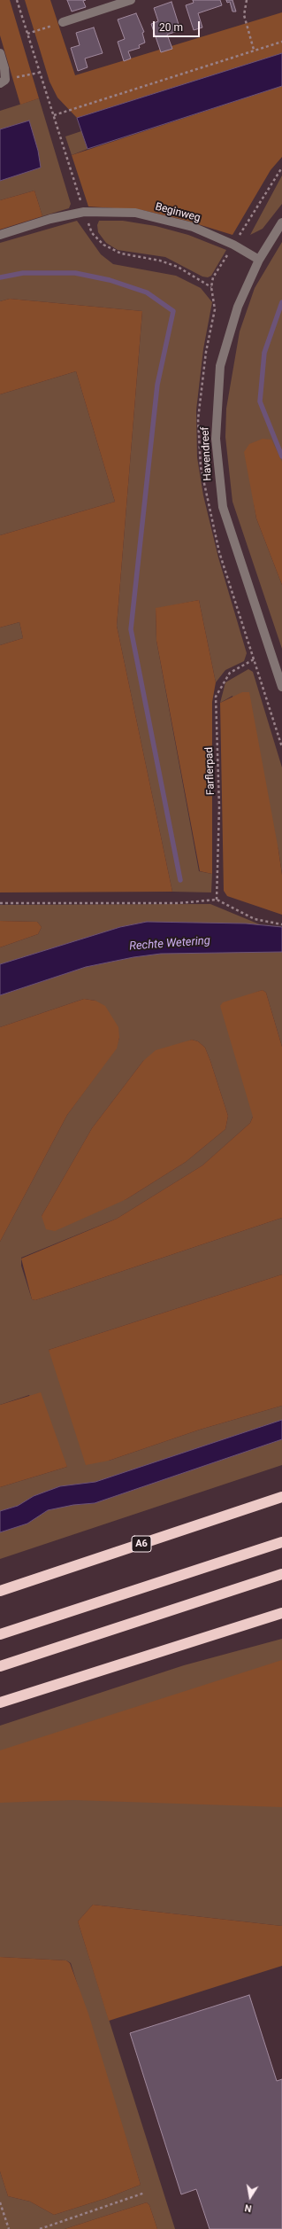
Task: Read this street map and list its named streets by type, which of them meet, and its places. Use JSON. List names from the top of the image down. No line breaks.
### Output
{"streets":{"highway":["A6"],"street":["Beginweg","Havendreef"],"path":["Farflerpad"]},"crossings":[["Beginweg","Havendreef"]],"water":["Rechte Wetering"],"scale_bar":"20 m","north":"bottom"}
